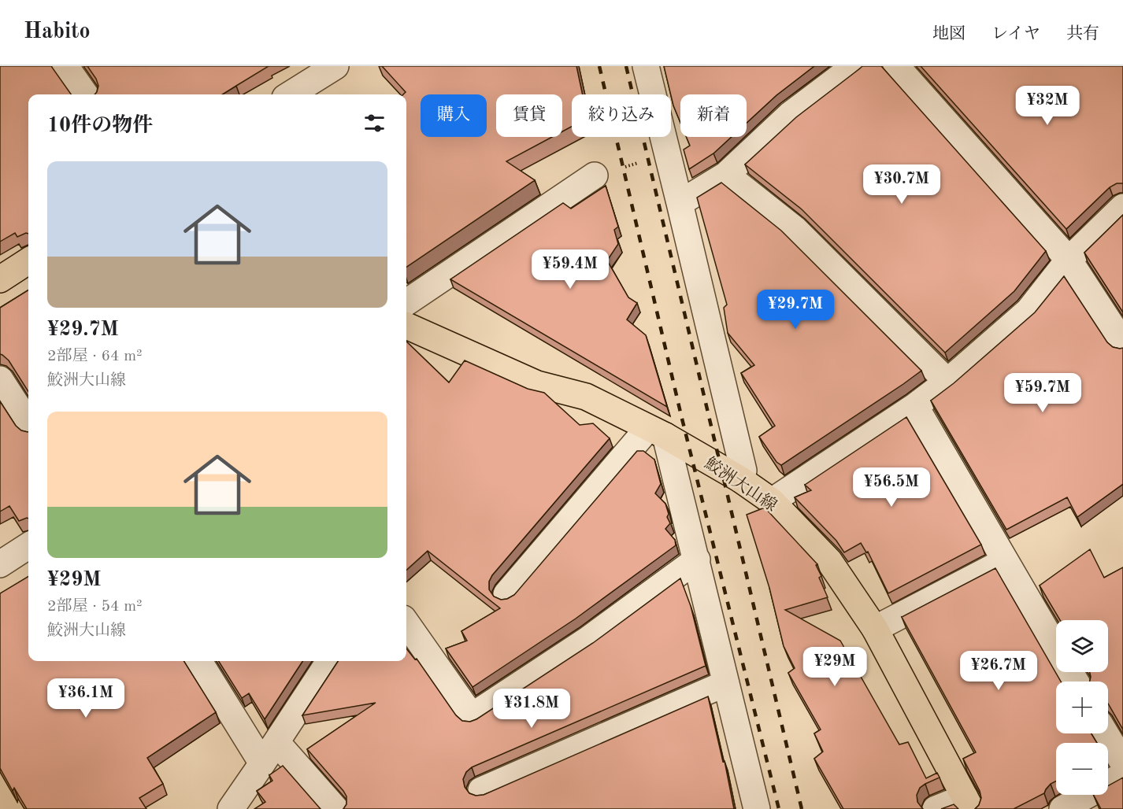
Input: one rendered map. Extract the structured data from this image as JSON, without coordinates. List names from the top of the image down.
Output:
{
  "streets": {
    "main road": ["鮫洲大山線"]
  },
  "page": {
    "header": "Habito",
    "nav": ["地図", "レイヤ", "共有"],
    "price": [
      "¥32M",
      "¥30.7M",
      "¥59.4M",
      "¥29.7M",
      "¥59.7M",
      "¥56.5M",
      "¥29M",
      "¥26.7M",
      "¥36.1M",
      "¥31.8M"
    ],
    "chip": [
      "購入",
      "賃貸",
      "絞り込み",
      "新着"
    ],
    "heading": "10件の物件",
    "list": [
      {
        "name": "¥29.7M",
        "note": "2部屋 · 64 m² · 鮫洲大山線"
      },
      {
        "name": "¥29M",
        "note": "2部屋 · 54 m² · 鮫洲大山線"
      }
    ],
    "map_buttons": ["+", "−"]
  }
}
